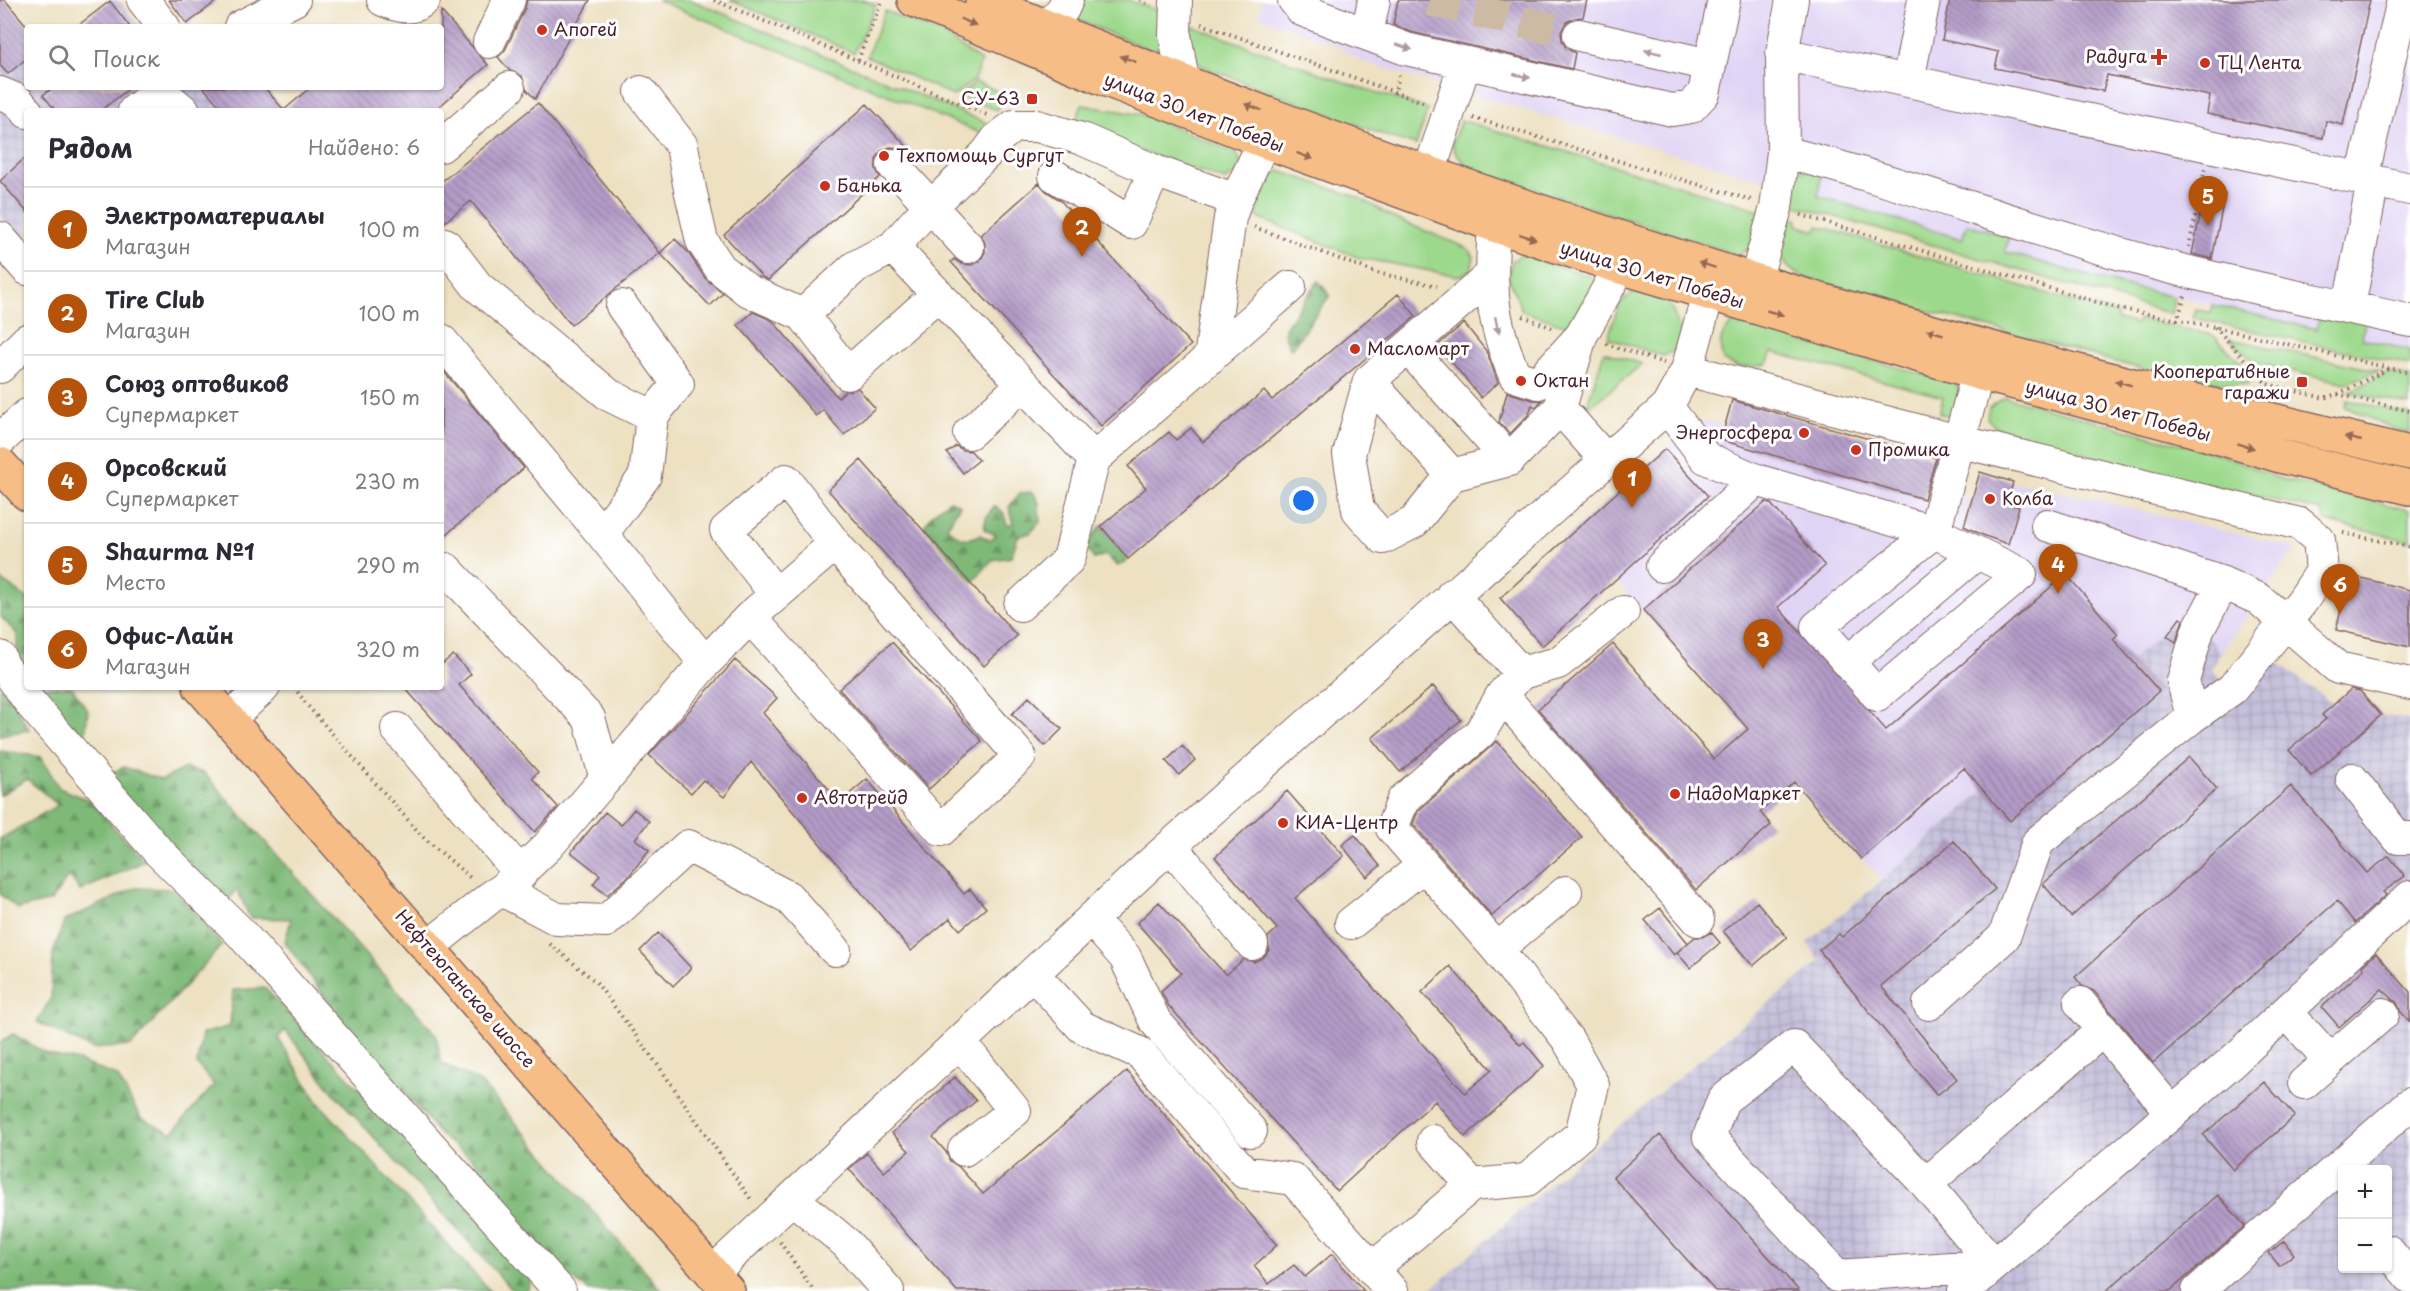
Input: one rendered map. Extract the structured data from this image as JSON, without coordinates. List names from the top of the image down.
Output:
{
  "streets": {
    "main road": ["улица 30 лет Победы", "Нефтеюганское шоссе"]
  },
  "places": {
    "other": [
      "Апогей",
      "ТЦ Лента",
      "Техпомощь Сургут",
      "Банька",
      "Масломарт",
      "Октан",
      "Энергосфера",
      "Промика",
      "Колба",
      "НадоМаркет",
      "Автотрейд",
      "КИА-Центр"
    ],
    "health": ["Радуга"],
    "transit": ["СУ-63", "Кооперативные гаражи"]
  },
  "page": {
    "search": "Поиск",
    "heading": ["Рядом", "Найдено: 6"],
    "pins": [
      "5",
      "2",
      "1",
      "4",
      "6",
      "3"
    ],
    "list": [
      {
        "mark": "1",
        "name": "Электроматериалы",
        "note": "Магазин",
        "value": "100 m"
      },
      {
        "mark": "2",
        "name": "Tire Club",
        "note": "Магазин",
        "value": "100 m"
      },
      {
        "mark": "3",
        "name": "Союз оптовиков",
        "note": "Супермаркет",
        "value": "150 m"
      },
      {
        "mark": "4",
        "name": "Орсовский",
        "note": "Супермаркет",
        "value": "230 m"
      },
      {
        "mark": "5",
        "name": "Shaurma №1",
        "note": "Место",
        "value": "290 m"
      },
      {
        "mark": "6",
        "name": "Офис-Лайн",
        "note": "Магазин",
        "value": "320 m"
      }
    ],
    "map_buttons": ["+", "−"]
  }
}
